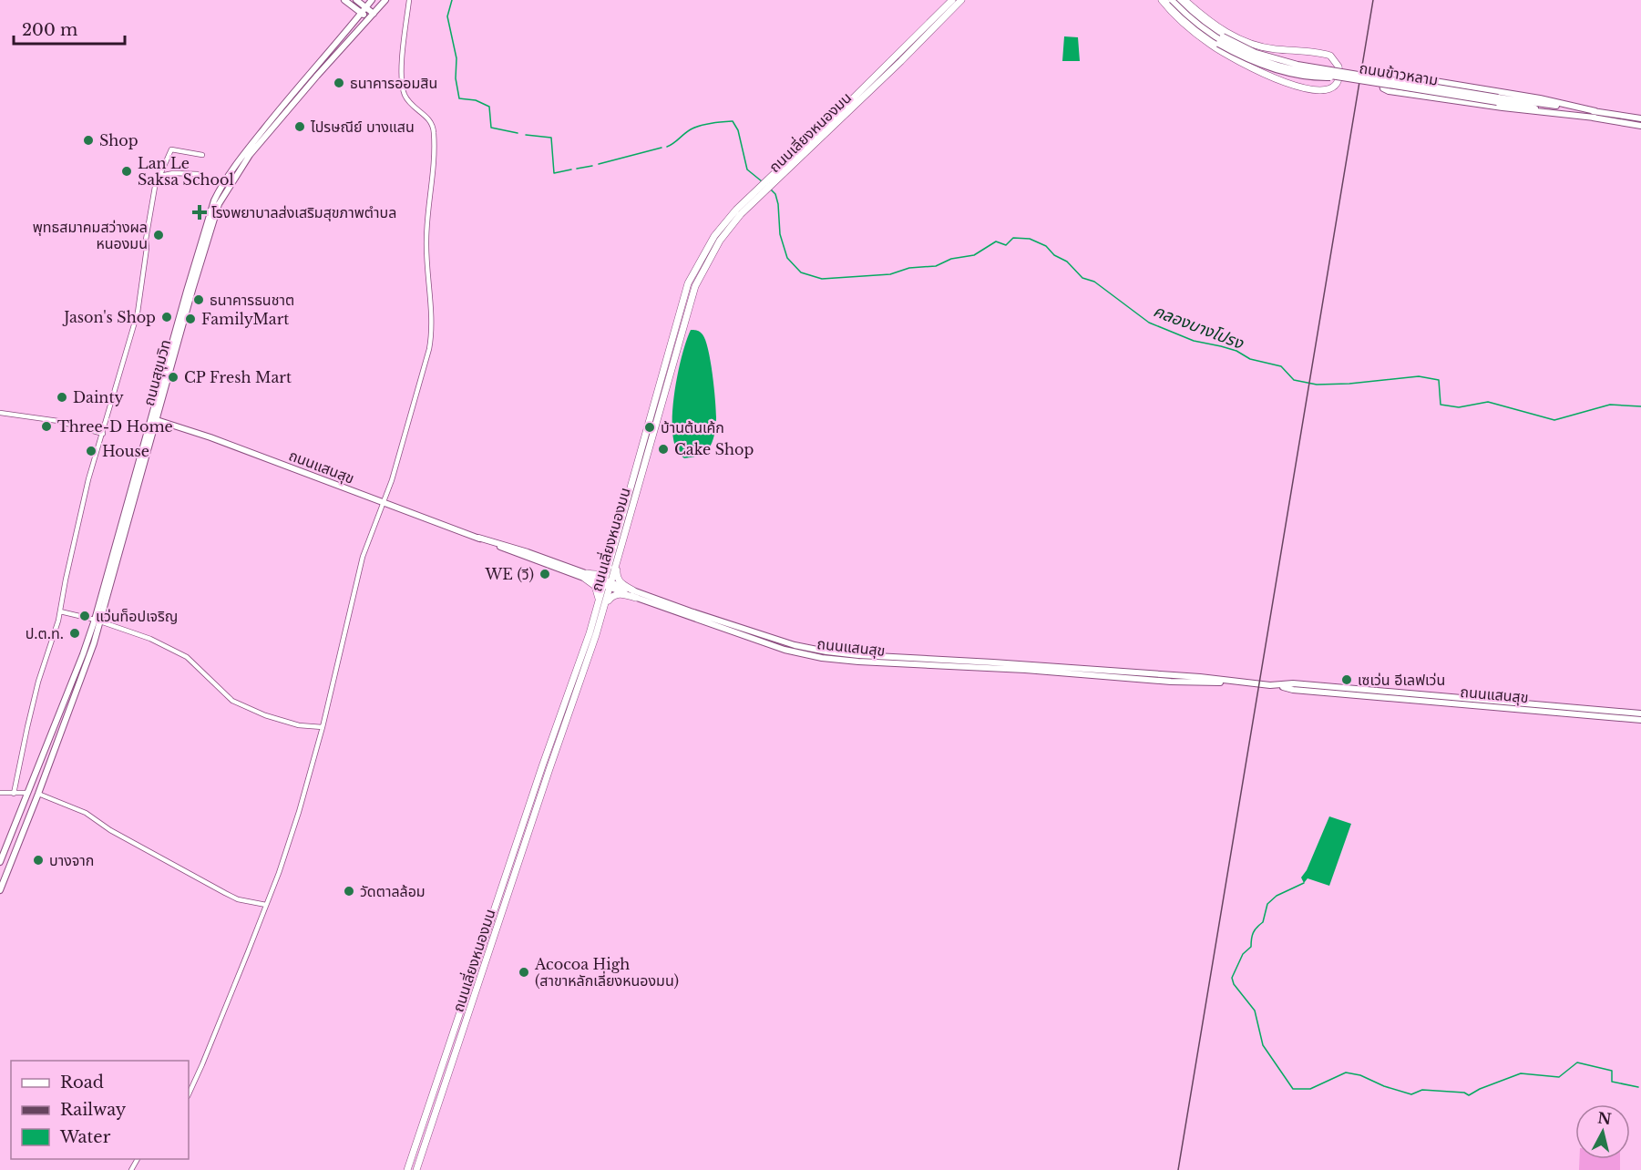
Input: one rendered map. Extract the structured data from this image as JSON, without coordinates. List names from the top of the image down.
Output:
{
  "streets": {
    "highway": ["ถนนเลี่ยงหนองมน"],
    "main road": ["ถนนข้าวหลาม", "ถนนสุขุมวิท", "ถนนแสนสุข"]
  },
  "crossings": [
    ["ถนนเลี่ยงหนองมน", "ถนนแสนสุข"],
    ["ถนนสุขุมวิท", "ถนนแสนสุข"]
  ],
  "water": ["คลองบางโปรง"],
  "places": {
    "other": [
      "ธนาคารออมสิน",
      "ไปรษณีย์ บางแสน",
      "Shop",
      "Lan Le Saksa School",
      "พุทธสมาคมสว่างผล หนองมน",
      "ธนาคารธนชาต",
      "Jason's Shop",
      "FamilyMart",
      "CP Fresh Mart",
      "Dainty",
      "Three-D Home",
      "บ้านต้นเค้ก",
      "Cake Shop",
      "House",
      "WE (วี)",
      "แว่นท็อปเจริญ",
      "ป.ต.ท.",
      "เซเว่น อีเลฟเว่น",
      "บางจาก",
      "วัดตาลล้อม",
      "Acocoa High (สาขาหลักเลี่ยงหนองมน)"
    ],
    "health": ["โรงพยาบาลส่งเสริมสุขภาพตำบล"]
  },
  "legend": ["Road", "Railway", "Water"],
  "scale_bar": "200 m",
  "north": "top"
}
